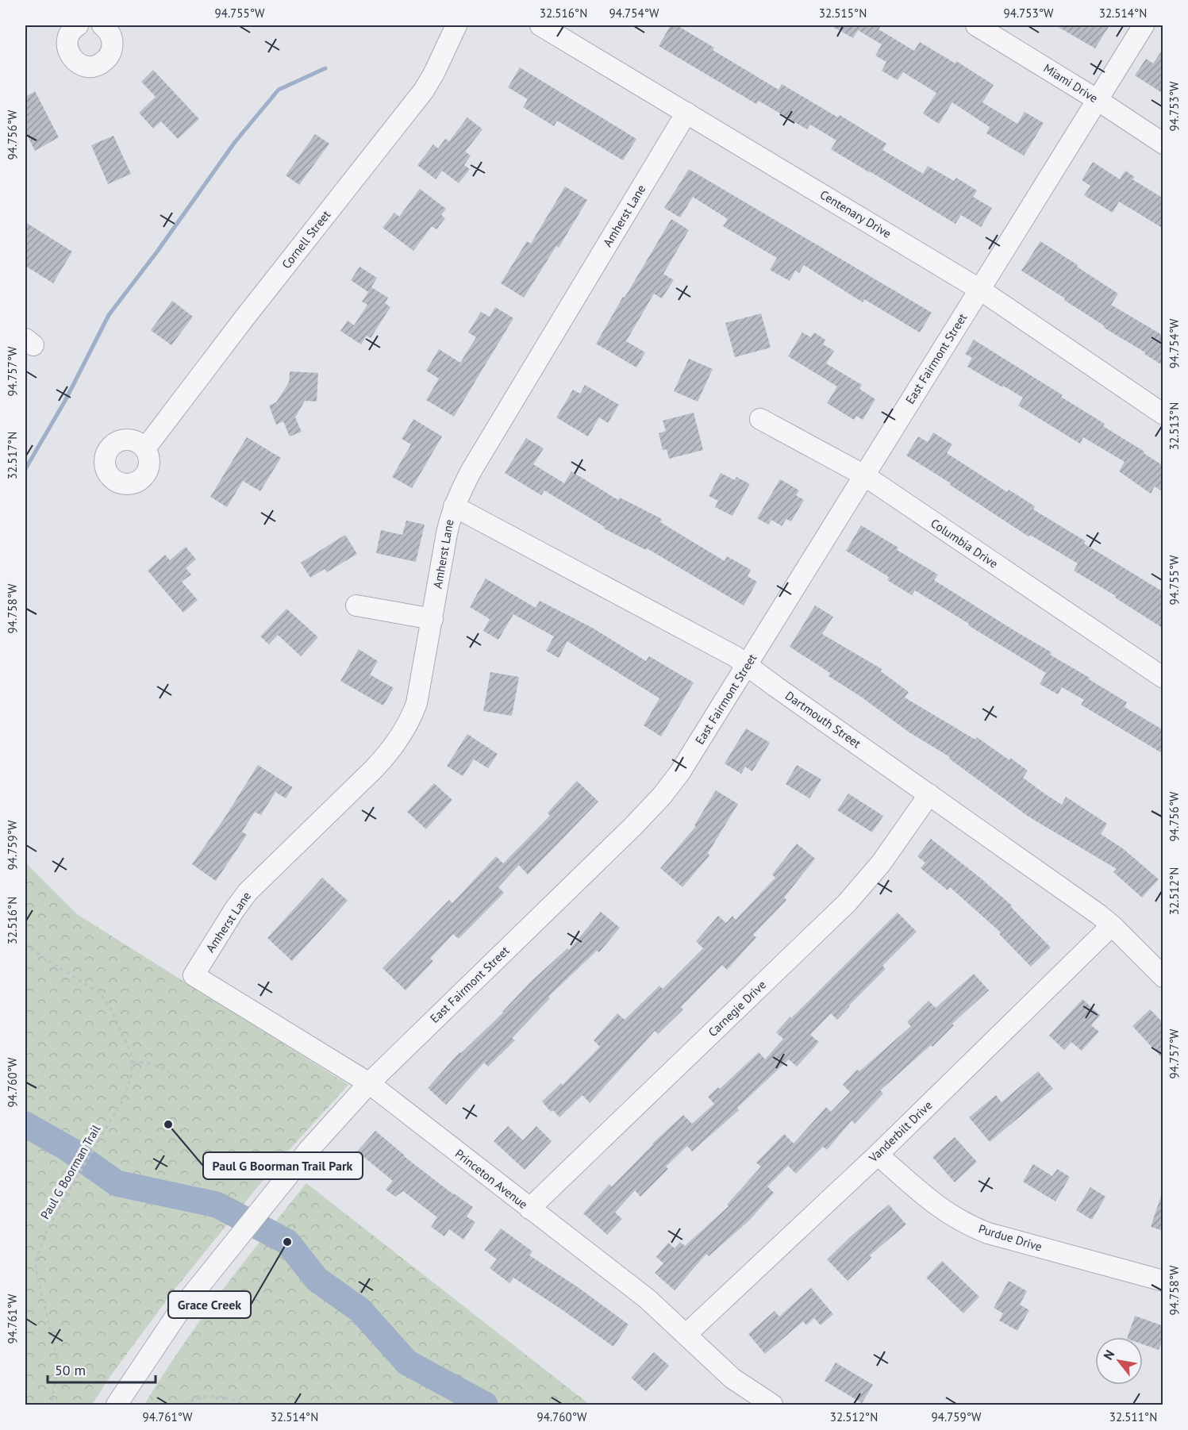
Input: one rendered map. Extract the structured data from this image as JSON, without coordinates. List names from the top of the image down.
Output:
{
  "streets": {
    "street": [
      "Miami Drive",
      "Centenary Drive",
      "Amherst Lane",
      "Cornell Street",
      "East Fairmont Street",
      "Columbia Drive",
      "Dartmouth Street",
      "Carnegie Drive",
      "Vanderbilt Drive",
      "Princeton Avenue",
      "Purdue Drive"
    ],
    "path": ["Paul G Boorman Trail"]
  },
  "crossings": [
    ["Miami Drive", "East Fairmont Street"],
    ["Centenary Drive", "Amherst Lane"],
    ["Centenary Drive", "East Fairmont Street"],
    ["Amherst Lane", "Dartmouth Street"],
    ["Amherst Lane", "Princeton Avenue"],
    ["East Fairmont Street", "Columbia Drive"],
    ["East Fairmont Street", "Dartmouth Street"],
    ["East Fairmont Street", "Princeton Avenue"],
    ["Dartmouth Street", "Carnegie Drive"],
    ["Dartmouth Street", "Vanderbilt Drive"],
    ["Carnegie Drive", "Princeton Avenue"],
    ["Vanderbilt Drive", "Princeton Avenue"],
    ["Vanderbilt Drive", "Purdue Drive"]
  ],
  "places": ["Paul G Boorman Trail Park", "Grace Creek"],
  "scale_bar": "50 m",
  "north": "top left",
  "coordinates": [
    "94.755°W",
    "32.516°N",
    "94.754°W",
    "32.515°N",
    "94.753°W",
    "32.514°N",
    "94.756°W",
    "94.757°W",
    "32.513°N",
    "32.517°N",
    "94.758°W",
    "94.759°W",
    "32.512°N",
    "94.760°W",
    "94.761°W",
    "32.511°N"
  ]
}
